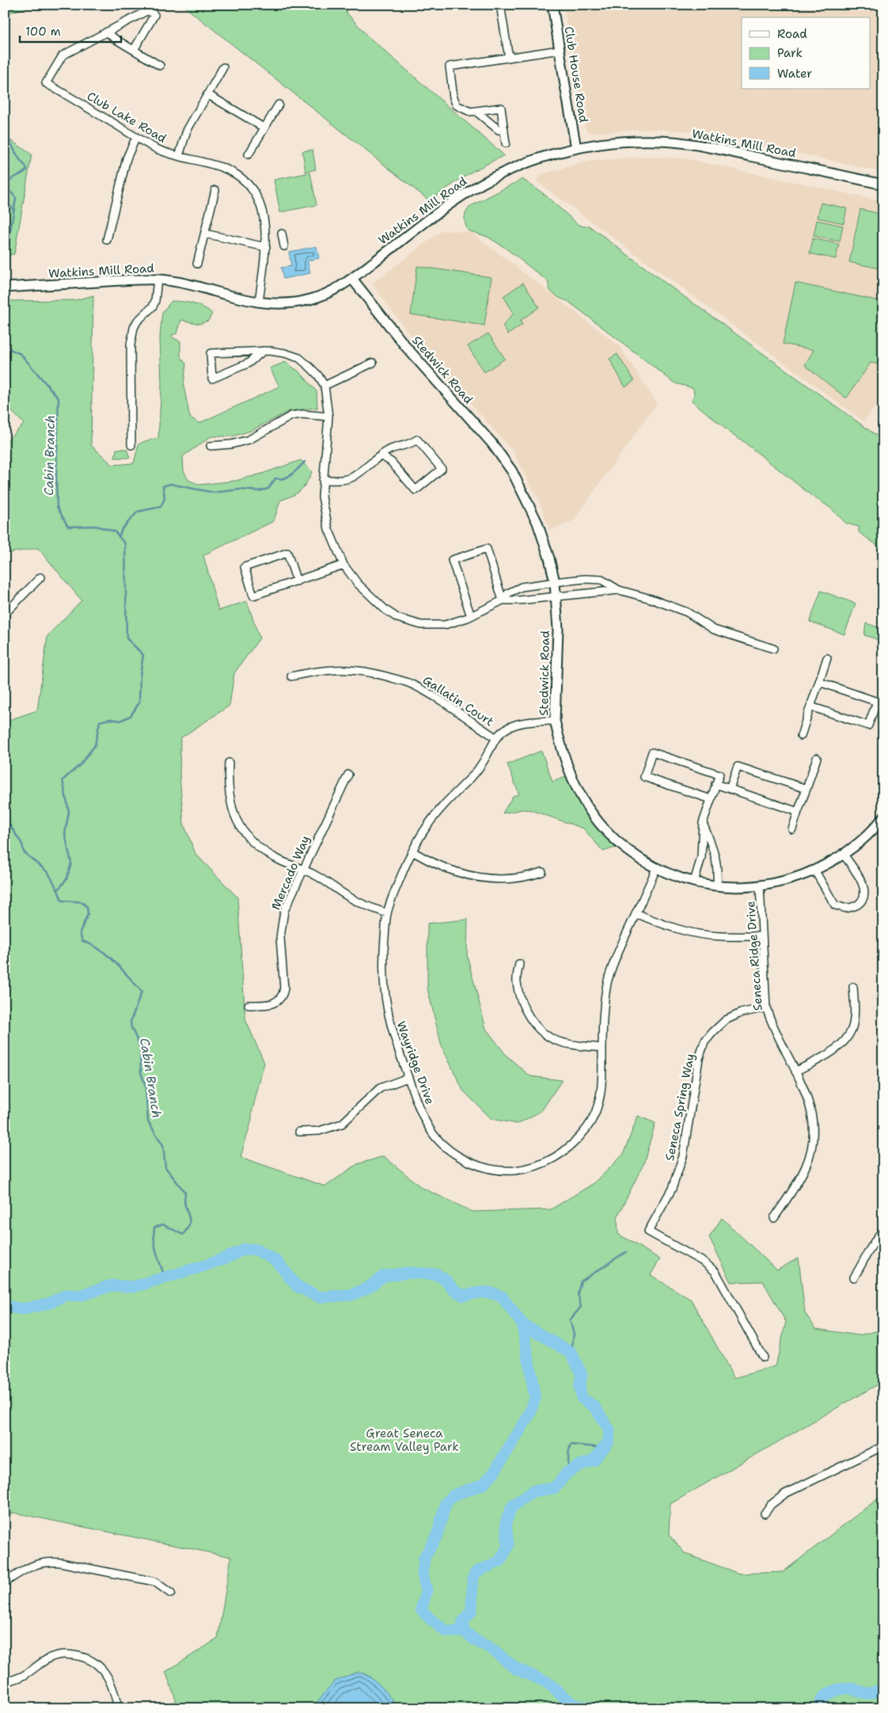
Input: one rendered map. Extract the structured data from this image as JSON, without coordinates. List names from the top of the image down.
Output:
{
  "streets": {
    "street": [
      "Club House Road",
      "Club Lake Road",
      "Watkins Mill Road",
      "Stedwick Road",
      "Gallatin Court",
      "Mercado Way",
      "Seneca Ridge Drive",
      "Wayridge Drive",
      "Seneca Spring Way"
    ]
  },
  "crossings": [
    ["Club House Road", "Watkins Mill Road"],
    ["Club Lake Road", "Watkins Mill Road"],
    ["Watkins Mill Road", "Stedwick Road"],
    ["Stedwick Road", "Seneca Ridge Drive"],
    ["Stedwick Road", "Wayridge Drive"],
    ["Gallatin Court", "Wayridge Drive"],
    ["Seneca Ridge Drive", "Seneca Spring Way"]
  ],
  "water": ["Cabin Branch"],
  "parks": ["Great Seneca Stream Valley Park"],
  "legend": ["Road", "Park", "Water"],
  "scale_bar": "100 m"
}
